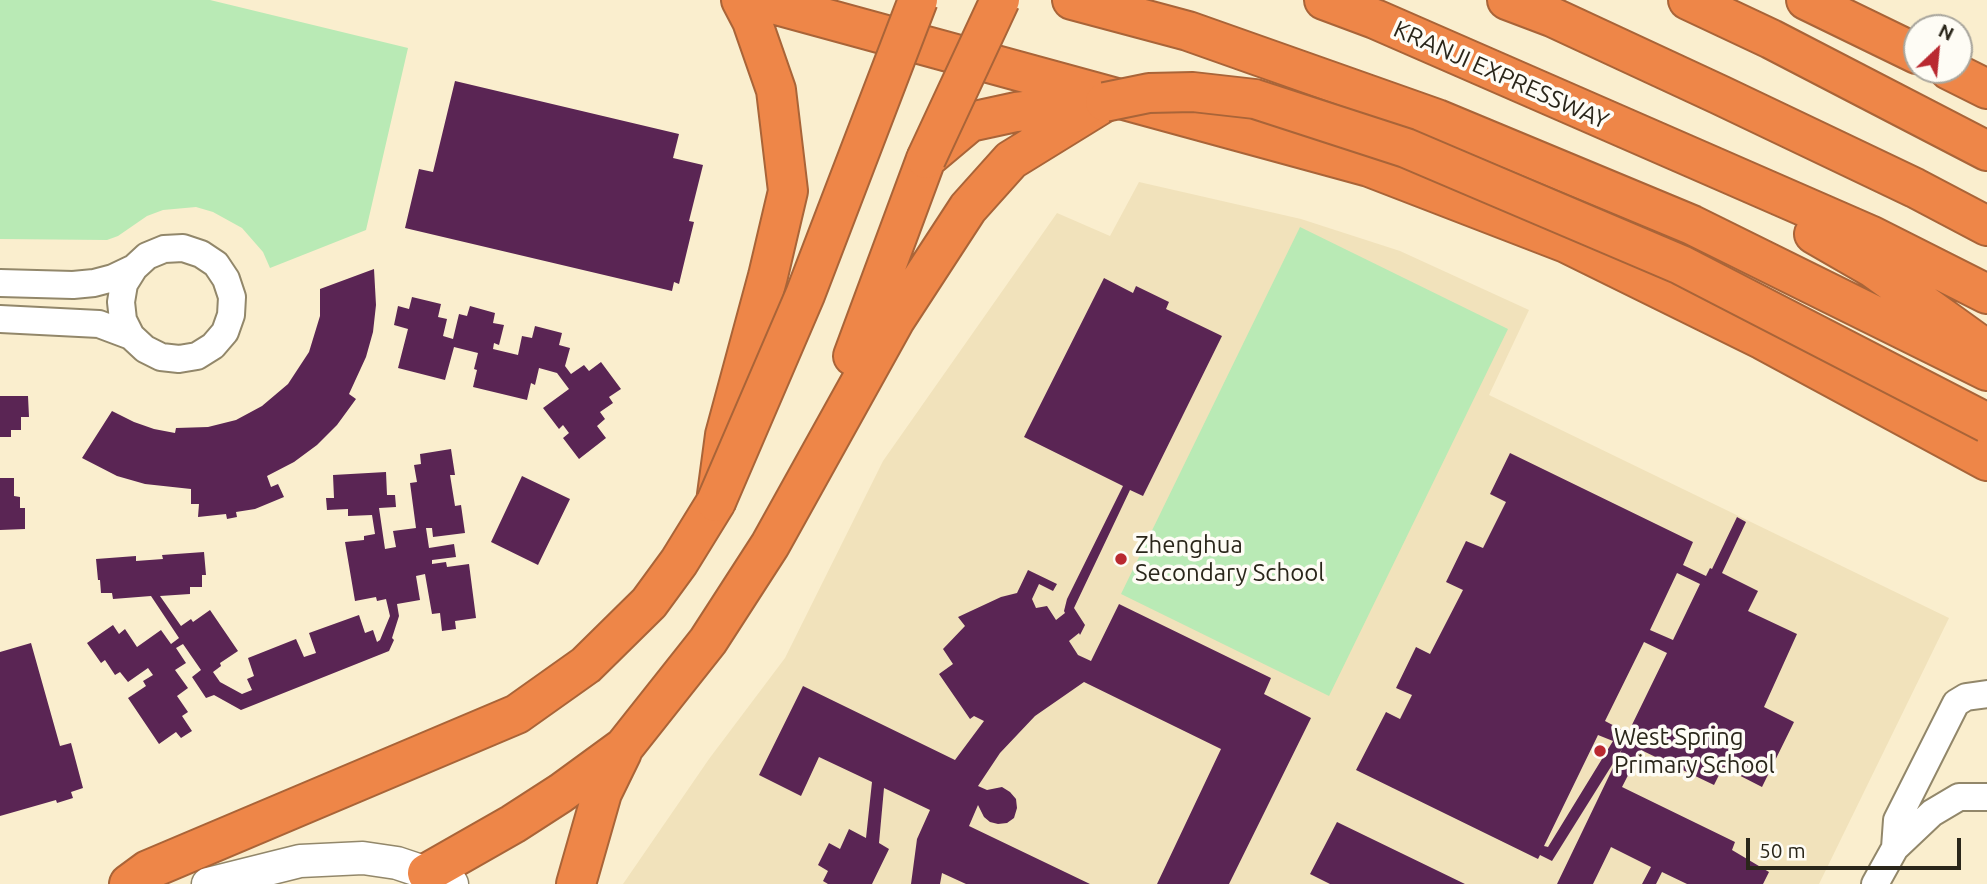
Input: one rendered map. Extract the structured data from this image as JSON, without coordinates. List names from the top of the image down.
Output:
{
  "streets": {
    "highway": ["KRANJI EXPRESSWAY"]
  },
  "places": ["Zhenghua Secondary School", "West Spring Primary School"],
  "scale_bar": "50 m",
  "north": "top right"
}
